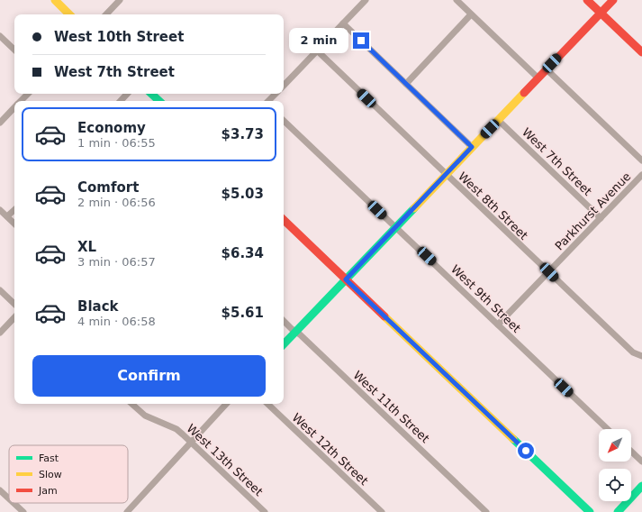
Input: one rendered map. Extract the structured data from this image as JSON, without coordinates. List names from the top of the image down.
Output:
{
  "streets": {
    "street": [
      "West 7th Street",
      "West 8th Street",
      "Parkhurst Avenue",
      "West 9th Street",
      "West 11th Street",
      "West 12th Street",
      "West 13th Street"
    ]
  },
  "crossings": [
    ["West 7th Street", "Parkhurst Avenue"],
    ["West 8th Street", "Parkhurst Avenue"],
    ["Parkhurst Avenue", "West 9th Street"]
  ],
  "legend": ["Fast", "Slow", "Jam"],
  "north": "bottom left",
  "page": {
    "banner": ["West 10th Street", "West 7th Street"],
    "bubble": "2 min",
    "list": [
      {
        "name": "Economy",
        "note": "1 min · 06:55",
        "value": "$3.73"
      },
      {
        "name": "Comfort",
        "note": "2 min · 06:56",
        "value": "$5.03"
      },
      {
        "name": "XL",
        "note": "3 min · 06:57",
        "value": "$6.34"
      },
      {
        "name": "Black",
        "note": "4 min · 06:58",
        "value": "$5.61"
      }
    ],
    "buttons": "Confirm"
  }
}
